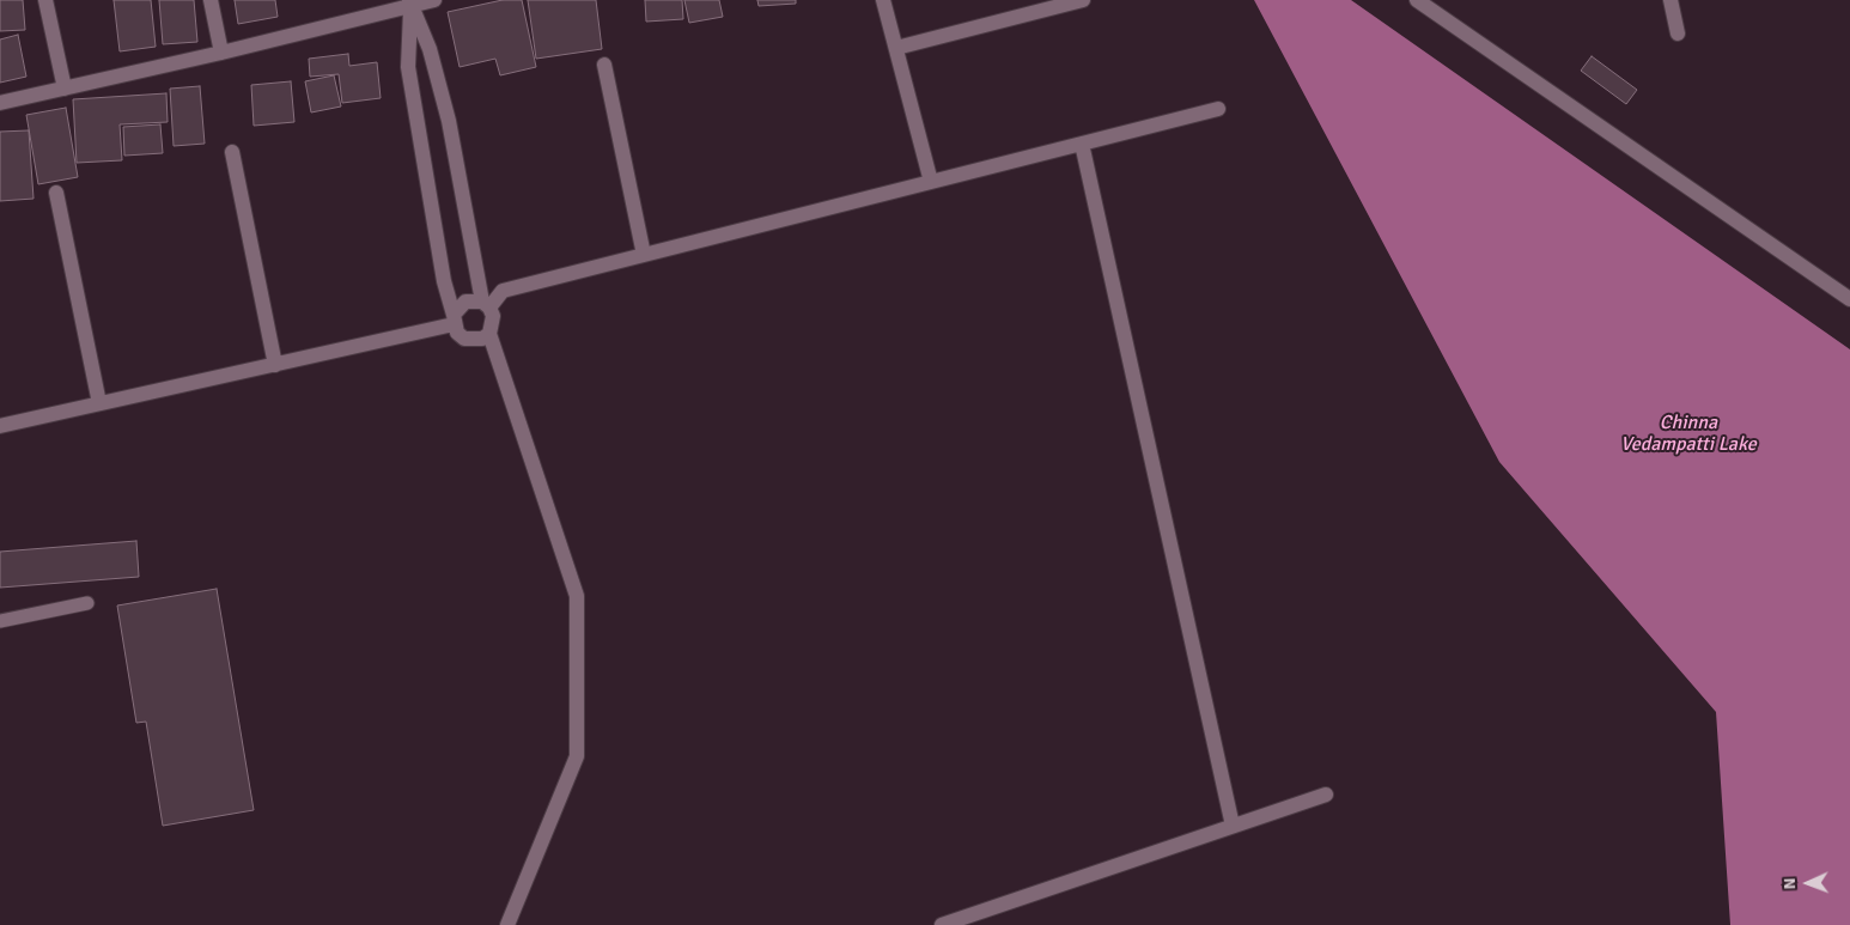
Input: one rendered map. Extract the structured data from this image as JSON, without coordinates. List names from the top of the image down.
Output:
{
  "water": ["Chinna Vedampatti Lake"],
  "north": "left"
}
